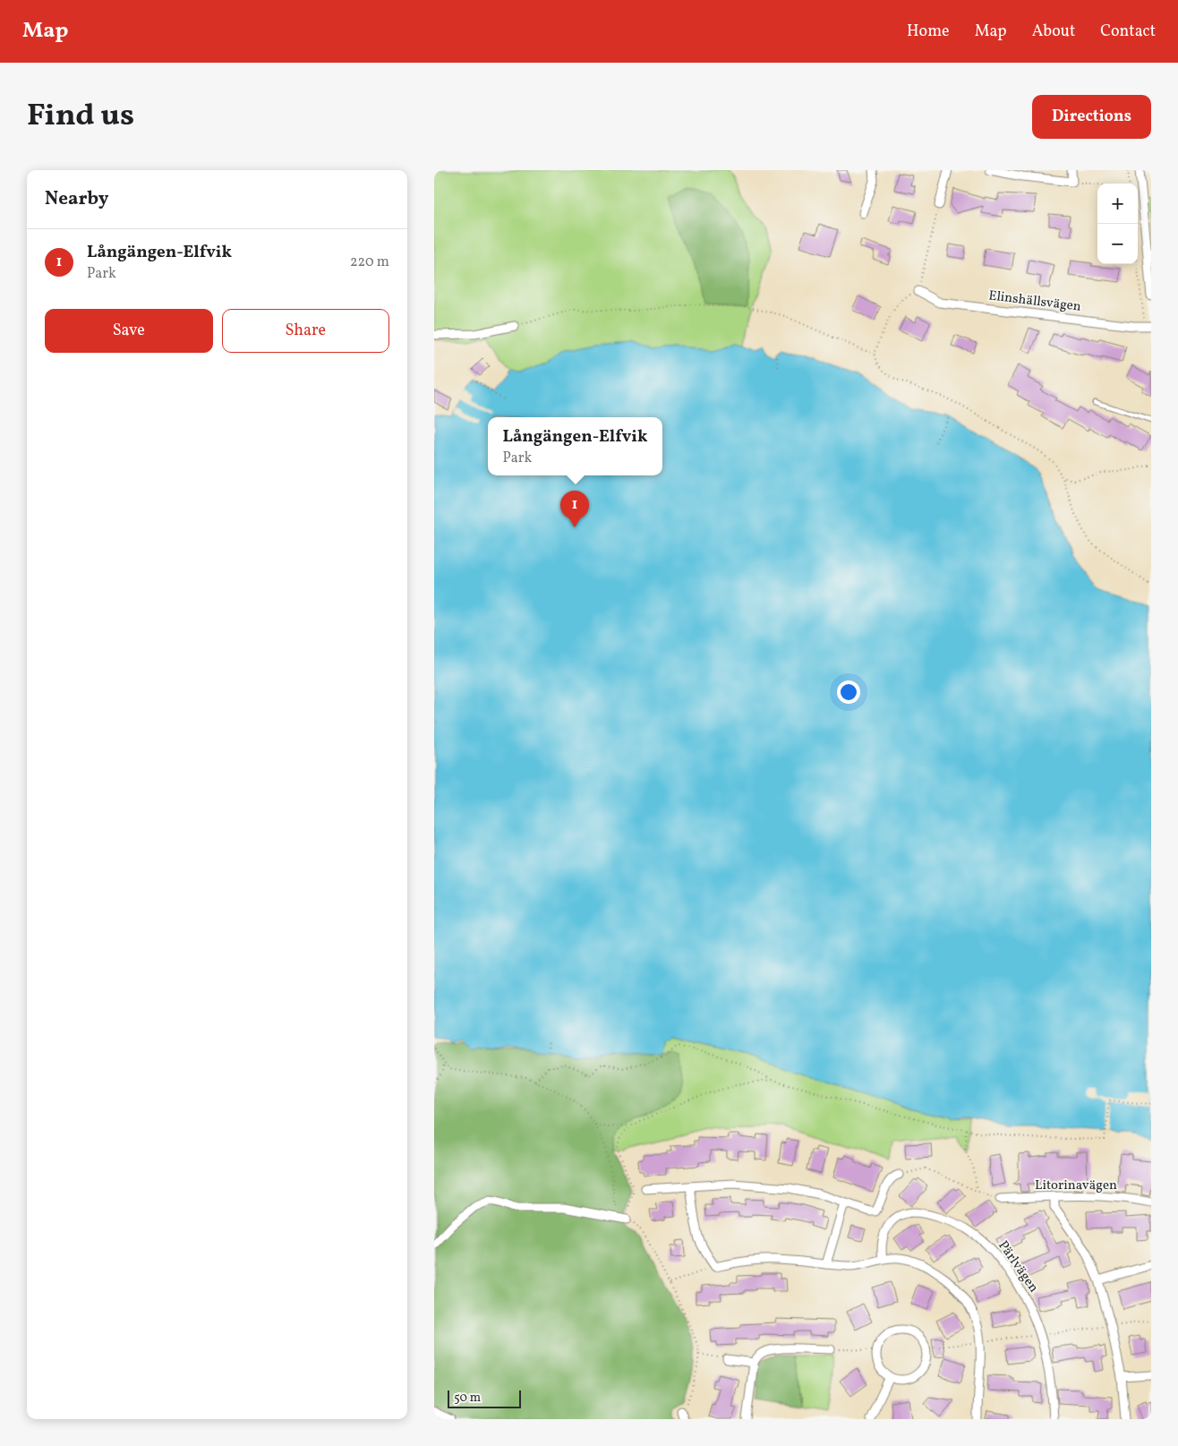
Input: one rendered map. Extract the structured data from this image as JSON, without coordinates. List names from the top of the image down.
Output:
{
  "streets": {
    "street": ["Elinshällsvägen", "Litorinavägen", "Pärlvägen"]
  },
  "scale_bar": "50 m",
  "page": {
    "header": "Map",
    "nav": [
      "Home",
      "Map",
      "About",
      "Contact"
    ],
    "title": "Find us",
    "buttons": [
      "Directions",
      ["Save", "Share"]
    ],
    "heading": "Nearby",
    "map_buttons": ["+", "−"],
    "list": [
      {
        "mark": "1",
        "name": "Långängen-Elfvik",
        "note": "Park",
        "value": "220 m"
      }
    ],
    "popup": ["Långängen-Elfvik", "Park"],
    "pins": "1",
    "scale": "50 m"
  }
}
